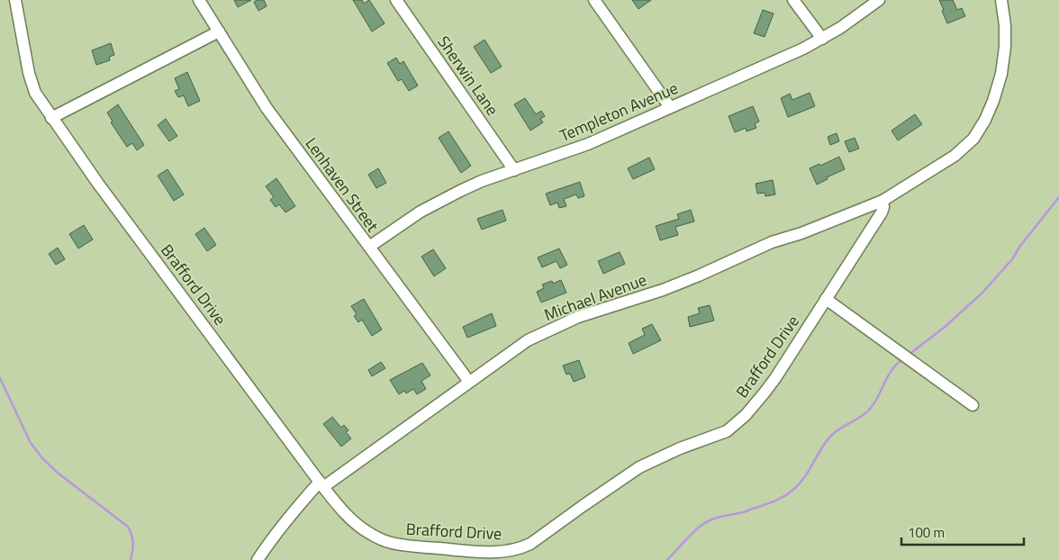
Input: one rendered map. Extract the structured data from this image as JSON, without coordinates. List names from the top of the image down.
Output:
{
  "streets": {
    "street": [
      "Sherwin Lane",
      "Templeton Avenue",
      "Lenhaven Street",
      "Brafford Drive",
      "Michael Avenue"
    ]
  },
  "crossings": [
    ["Sherwin Lane", "Templeton Avenue"],
    ["Templeton Avenue", "Lenhaven Street"],
    ["Lenhaven Street", "Michael Avenue"],
    ["Brafford Drive", "Michael Avenue"]
  ],
  "scale_bar": "100 m"
}
